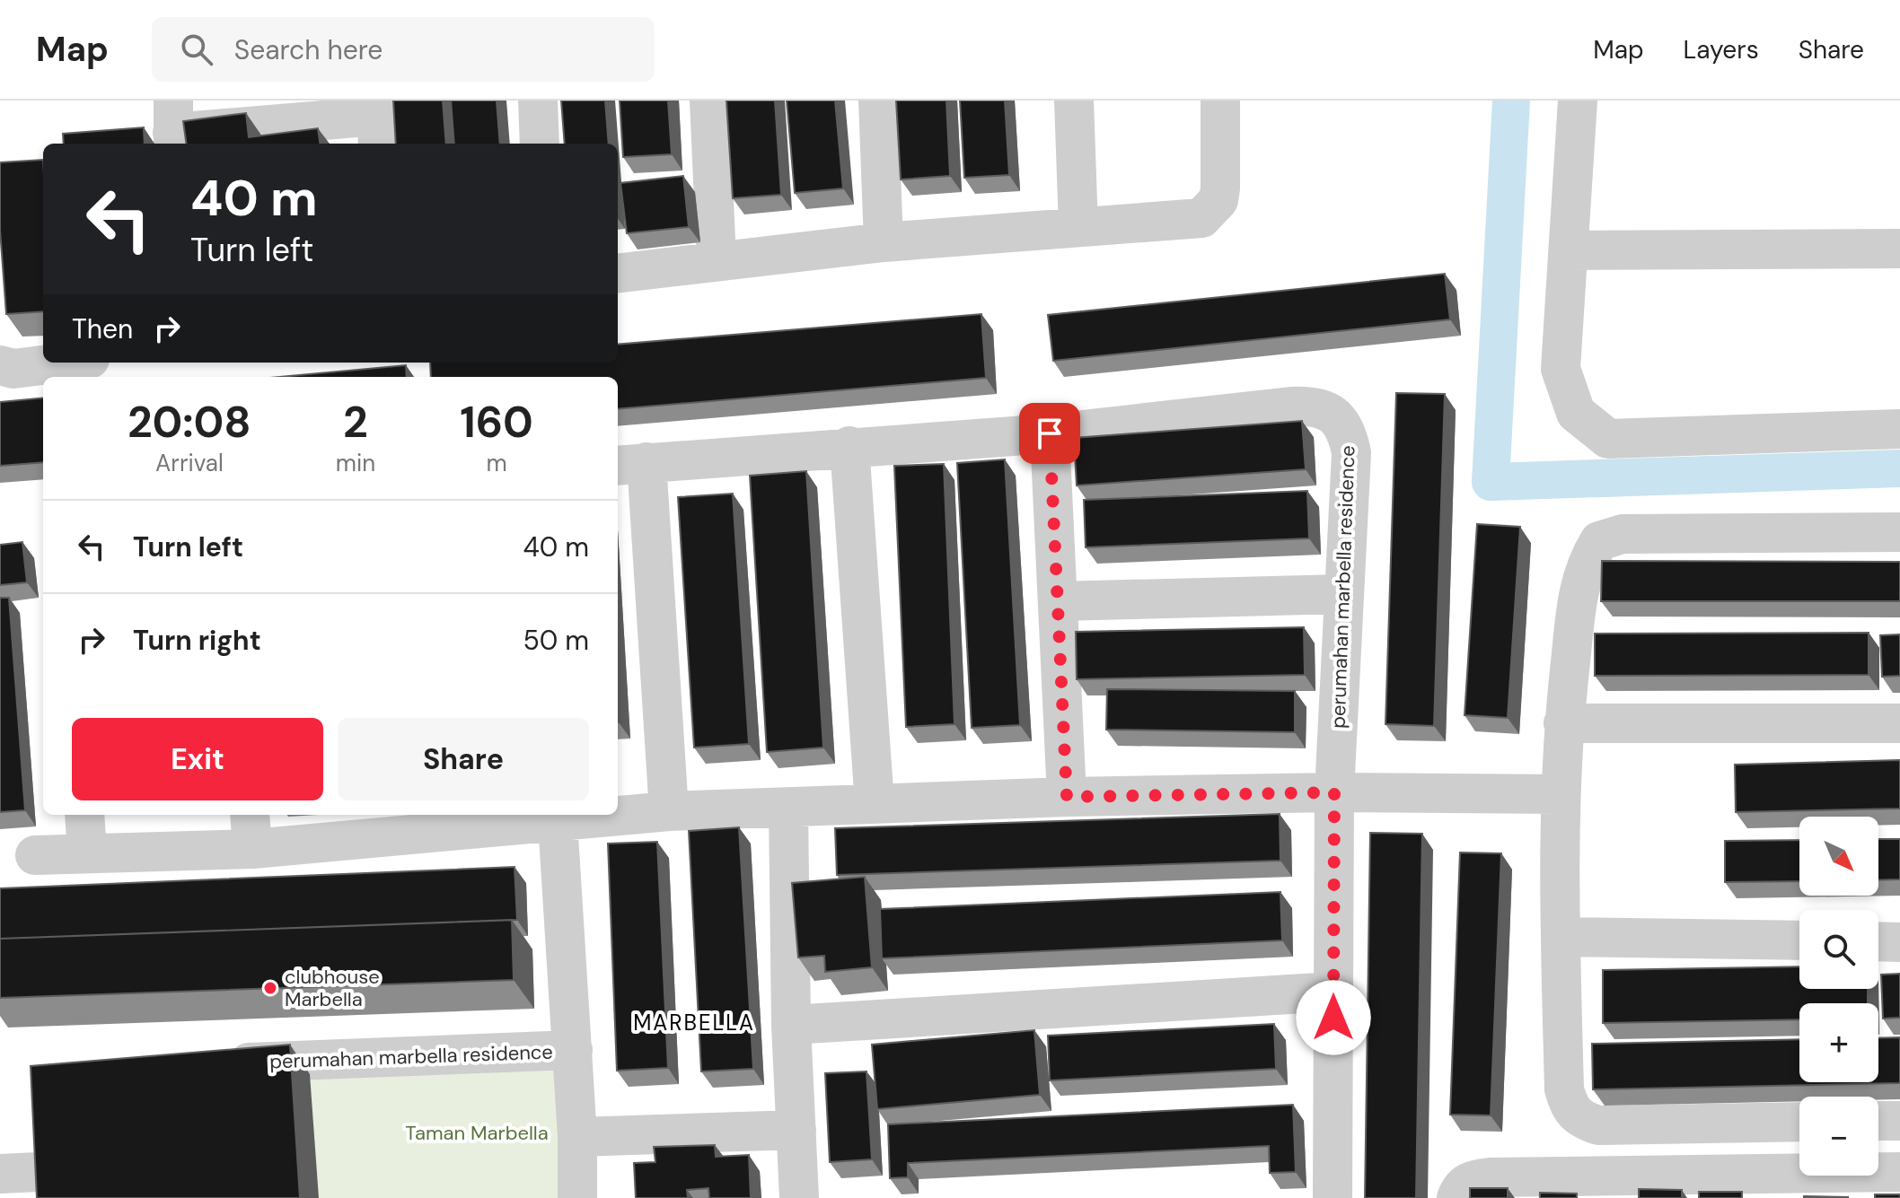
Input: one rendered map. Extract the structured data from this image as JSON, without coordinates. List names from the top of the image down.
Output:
{
  "streets": {
    "street": ["perumahan marbella residence"]
  },
  "districts": ["MARBELLA"],
  "parks": ["Taman Marbella"],
  "places": ["clubhouse Marbella"],
  "north": "bottom right",
  "page": {
    "header": "Map",
    "search": "Search here",
    "nav": ["Map", "Layers", "Share"],
    "turn": ["40 m", "Turn left"],
    "then": "Then",
    "eta": [
      "20:08",
      "Arrival",
      "2",
      "min",
      "160",
      "m"
    ],
    "list": [
      {
        "name": "Turn left",
        "value": "40 m"
      },
      {
        "name": "Turn right",
        "value": "50 m"
      }
    ],
    "buttons": ["Exit", "Share"],
    "map_buttons": ["+", "−"]
  }
}
